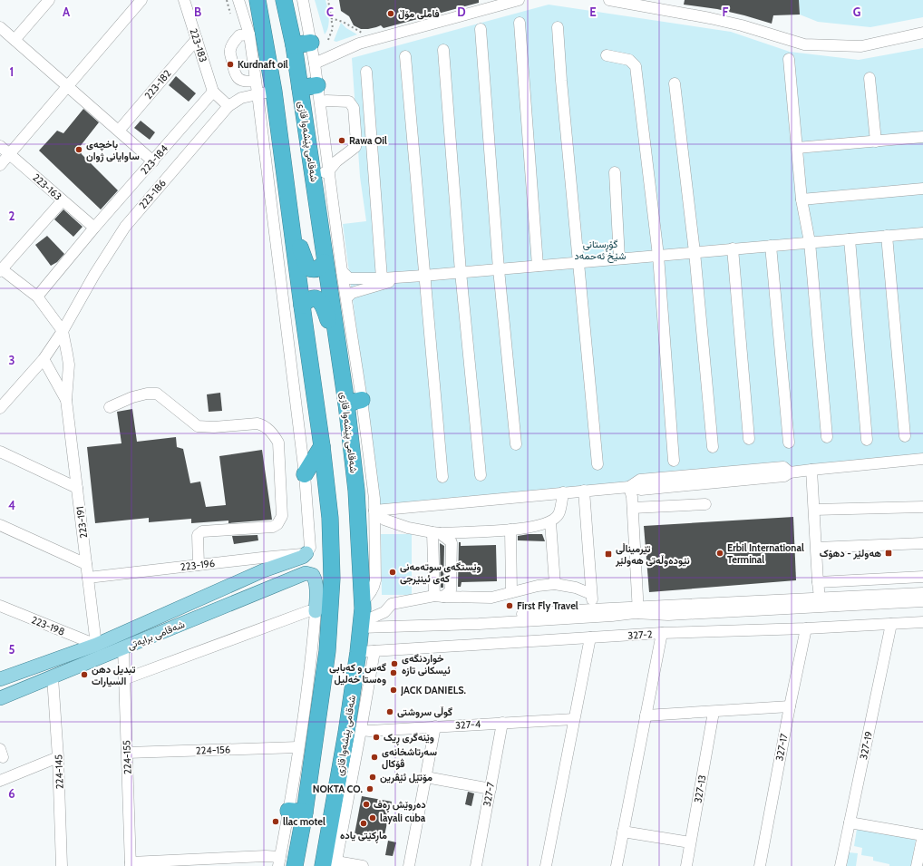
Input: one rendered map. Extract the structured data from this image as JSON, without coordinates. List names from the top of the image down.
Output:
{
  "streets": {
    "highway": ["شەقامی پێشەوا قازی"],
    "main road": ["شەقامی برایەتی"],
    "street": [
      "223-183",
      "223-182",
      "223-184",
      "223-163",
      "223-186",
      "223-191",
      "223-196",
      "223-198",
      "327-2",
      "327-4",
      "327-19",
      "327-17",
      "224-156",
      "224-155",
      "224-145",
      "327-13",
      "327-7"
    ]
  },
  "crossings": [
    ["223-183", "223-182"],
    ["223-183", "223-184"],
    ["شەقامی پێشەوا قازی", "327-2"],
    ["223-184", "223-163"],
    ["223-191", "223-196"],
    ["223-191", "223-198"],
    ["223-191", "شەقامی برایەتی"],
    ["223-196", "شەقامی برایەتی"],
    ["223-198", "شەقامی برایەتی"],
    ["شەقامی برایەتی", "224-155"],
    ["شەقامی برایەتی", "224-145"],
    ["327-2", "327-19"],
    ["327-2", "327-17"],
    ["327-4", "327-7"],
    ["224-156", "224-155"]
  ],
  "parks": ["گۆڕستانی شێخ ئەحمەد"],
  "places": {
    "other": [
      "فاملی مۆڵ",
      "Kurdnaft oil",
      "Rawa Oil",
      "باخچەی ساوایانی ژوان",
      "Erbil International Terminal",
      "وێستگەی سوتەمەنی کەی ئینێرجی",
      "First Fly Travel",
      "خواردنگەی ئیسکانی تازە",
      "گەس و کەبابی وەستا خەلیل",
      "تبديل دهن السيارات",
      "JACK DANIELS.",
      "گوڵی سروشتی",
      "وێنەگری ڕیک",
      "سەرتاشخانەی ڤۆکال",
      "مۆتێل ئێڤرین",
      "NOKTA CO.",
      "دەروێش ڕەف",
      "layali cuba",
      "llac motel",
      "ماڕکێتی یادە"
    ],
    "transit": ["هەولێر - دهۆک", "تێرمیناڵی نێودەوڵەتی هەولێر"]
  },
  "grid": {
    "columns": [
      "A",
      "B",
      "C",
      "D",
      "E",
      "F",
      "G"
    ],
    "rows": [
      "1",
      "2",
      "3",
      "4",
      "5",
      "6"
    ]
  }
}
